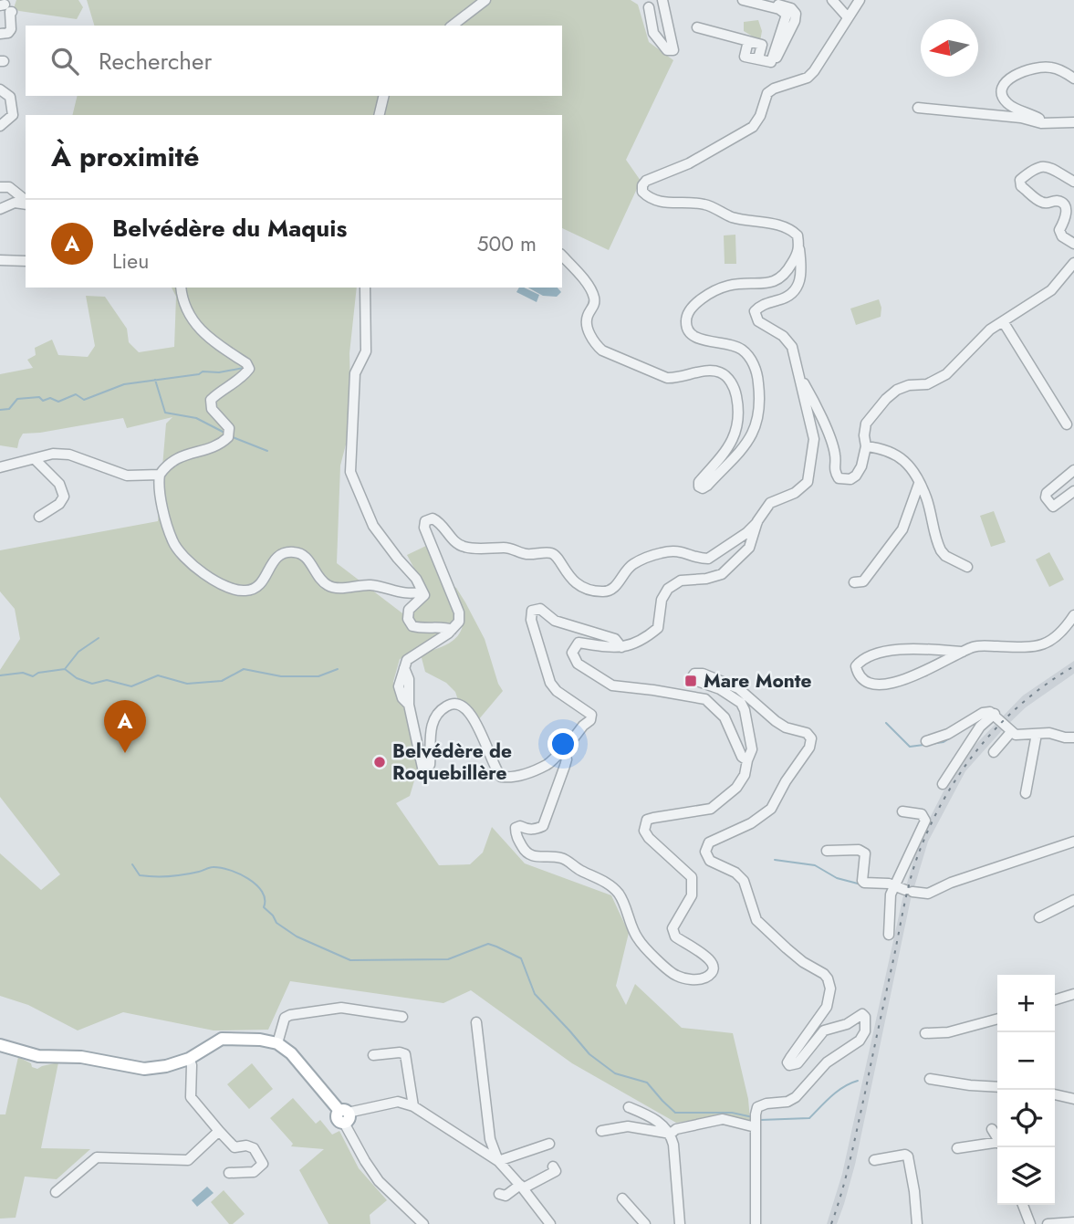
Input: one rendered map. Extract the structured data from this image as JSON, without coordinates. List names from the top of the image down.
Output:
{
  "places": {
    "transit": ["Mare Monte"],
    "other": ["Belvédère de Roquebillère"]
  },
  "north": "left",
  "page": {
    "search": "Rechercher",
    "heading": "À proximité",
    "list": [
      {
        "mark": "A",
        "name": "Belvédère du Maquis",
        "note": "Lieu",
        "value": "500 m"
      }
    ],
    "pins": "A",
    "map_buttons": ["+", "−"]
  }
}
